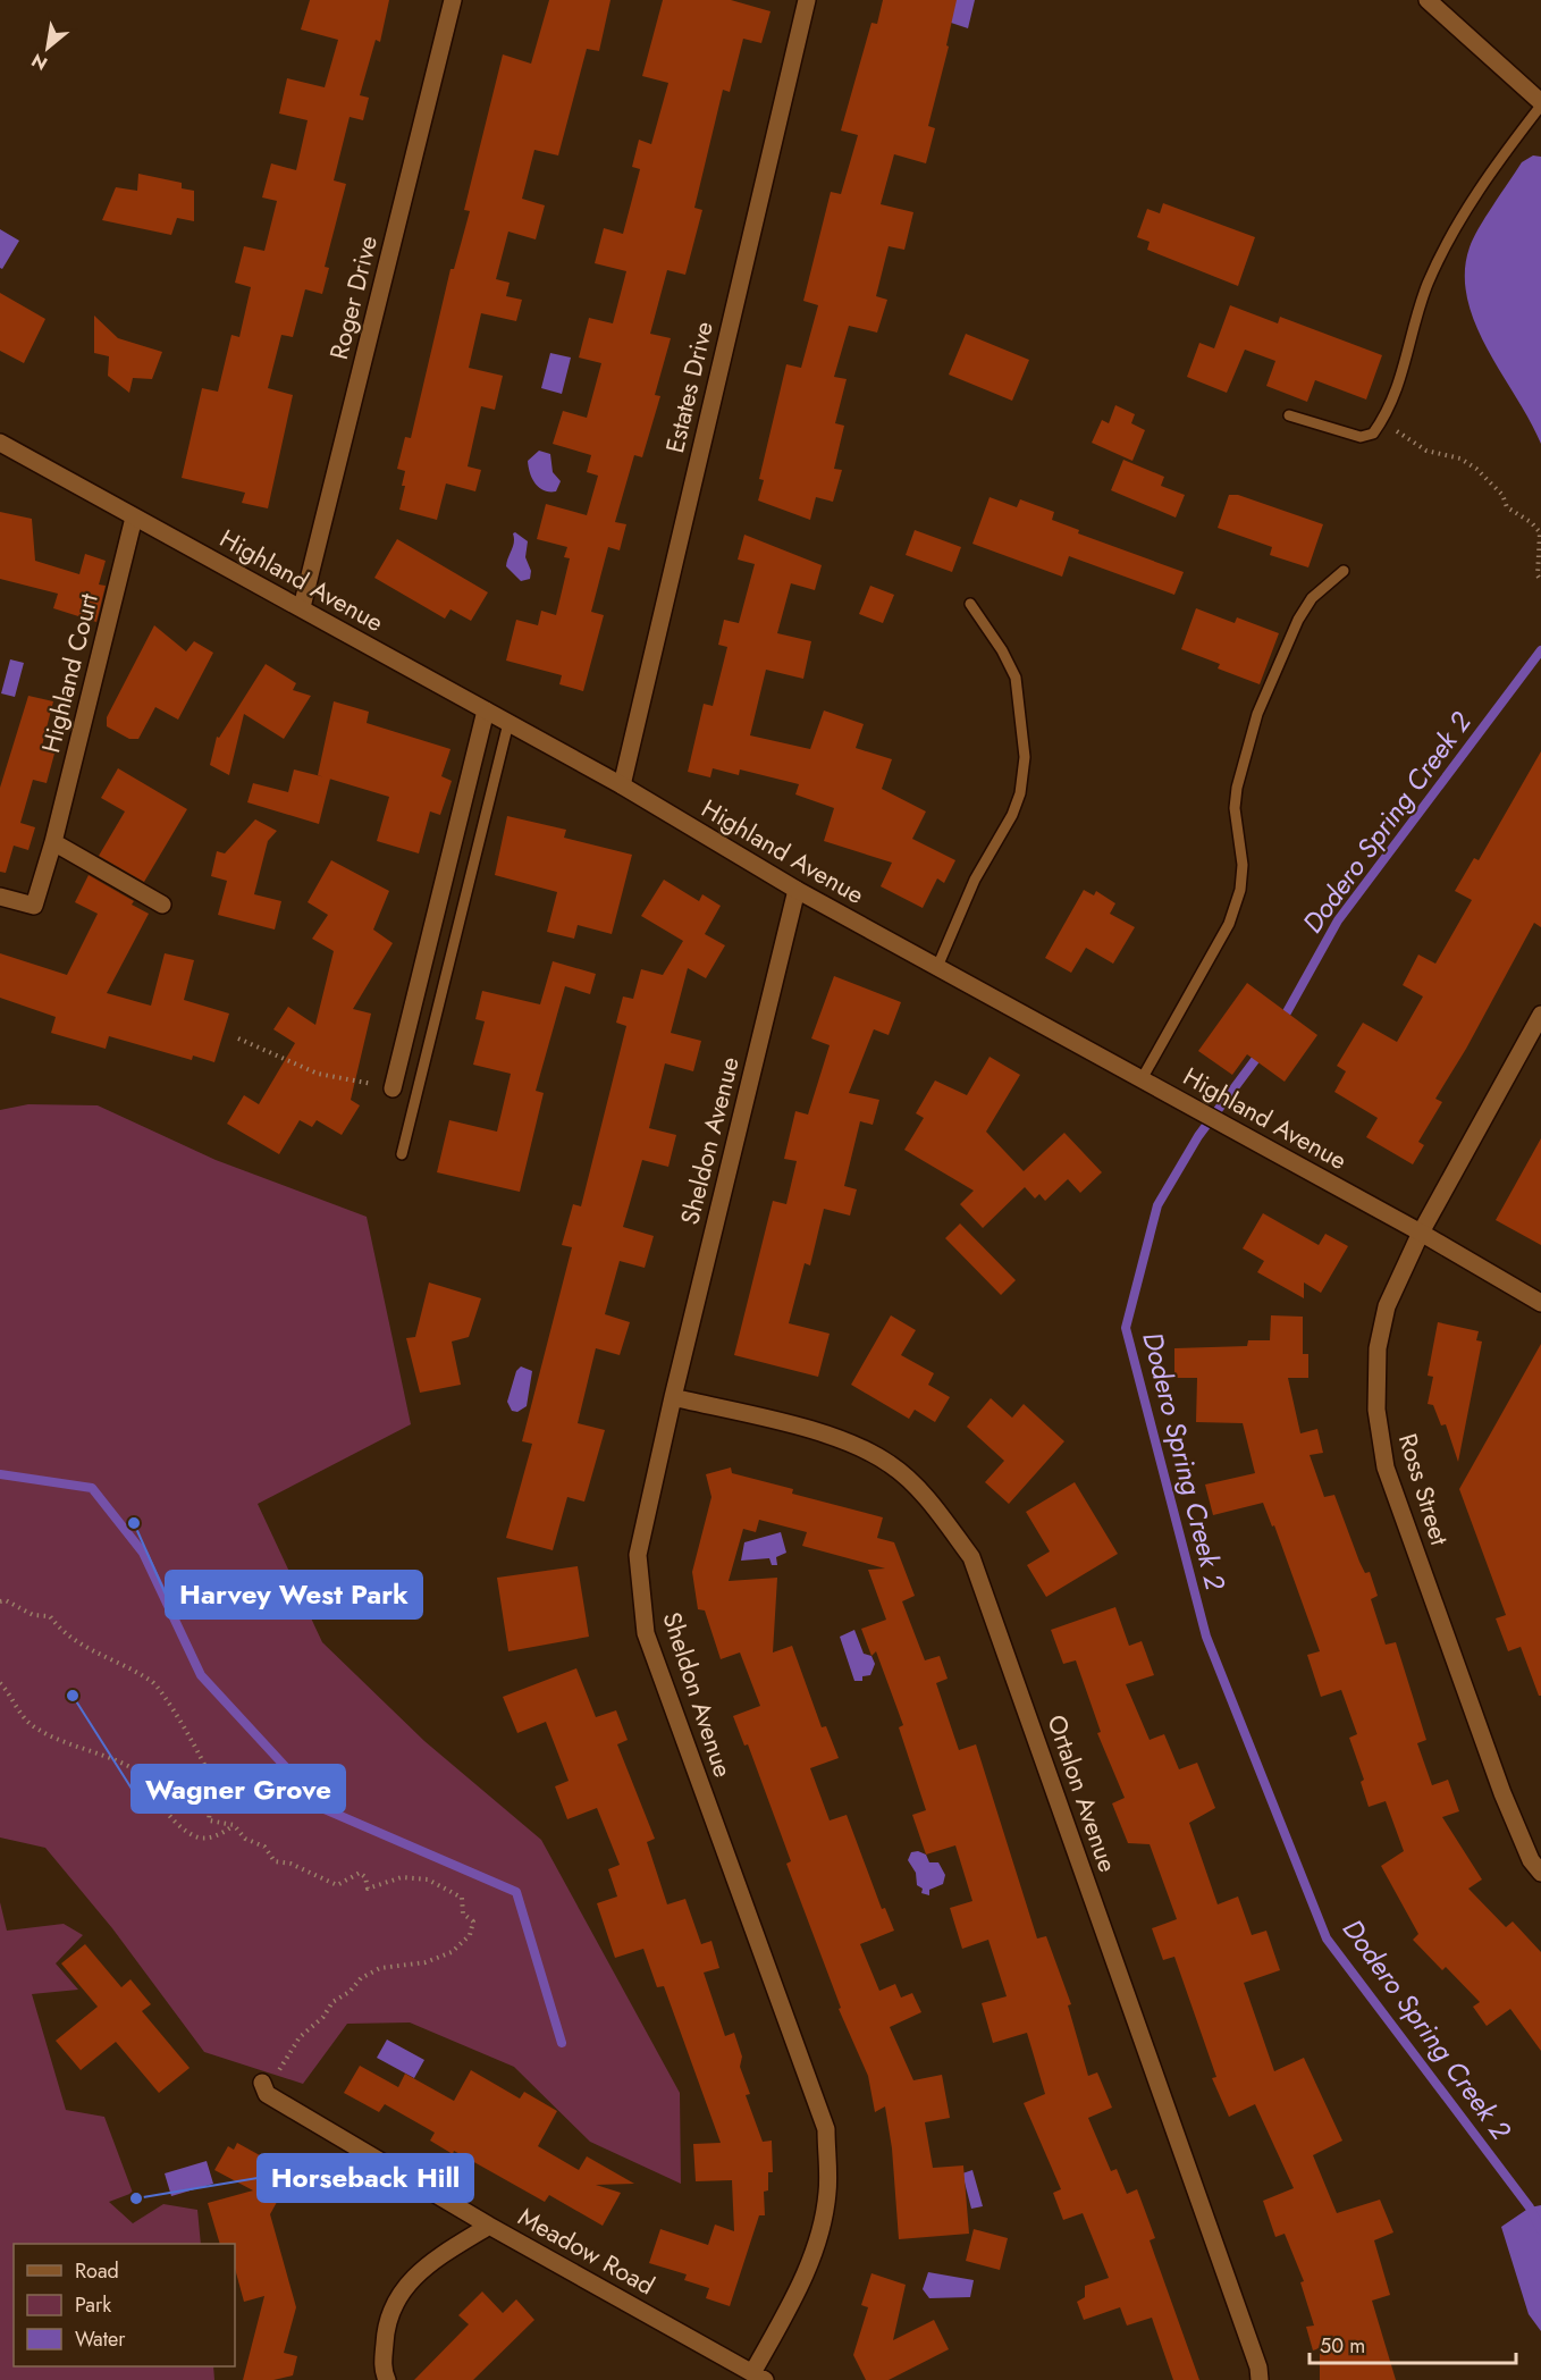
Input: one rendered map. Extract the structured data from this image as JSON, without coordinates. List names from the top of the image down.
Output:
{
  "streets": {
    "street": [
      "Roger Drive",
      "Estates Drive",
      "Highland Avenue",
      "Highland Court",
      "Sheldon Avenue",
      "Ross Street",
      "Ortalon Avenue",
      "Meadow Road"
    ]
  },
  "crossings": [
    ["Roger Drive", "Highland Avenue"],
    ["Estates Drive", "Highland Avenue"],
    ["Highland Avenue", "Highland Court"],
    ["Highland Avenue", "Sheldon Avenue"],
    ["Highland Avenue", "Ross Street"],
    ["Sheldon Avenue", "Ortalon Avenue"],
    ["Sheldon Avenue", "Meadow Road"]
  ],
  "water": ["Dodero Spring Creek 2"],
  "places": ["Harvey West Park", "Wagner Grove", "Horseback Hill"],
  "legend": ["Road", "Park", "Water"],
  "scale_bar": "50 m",
  "north": "bottom left"
}
